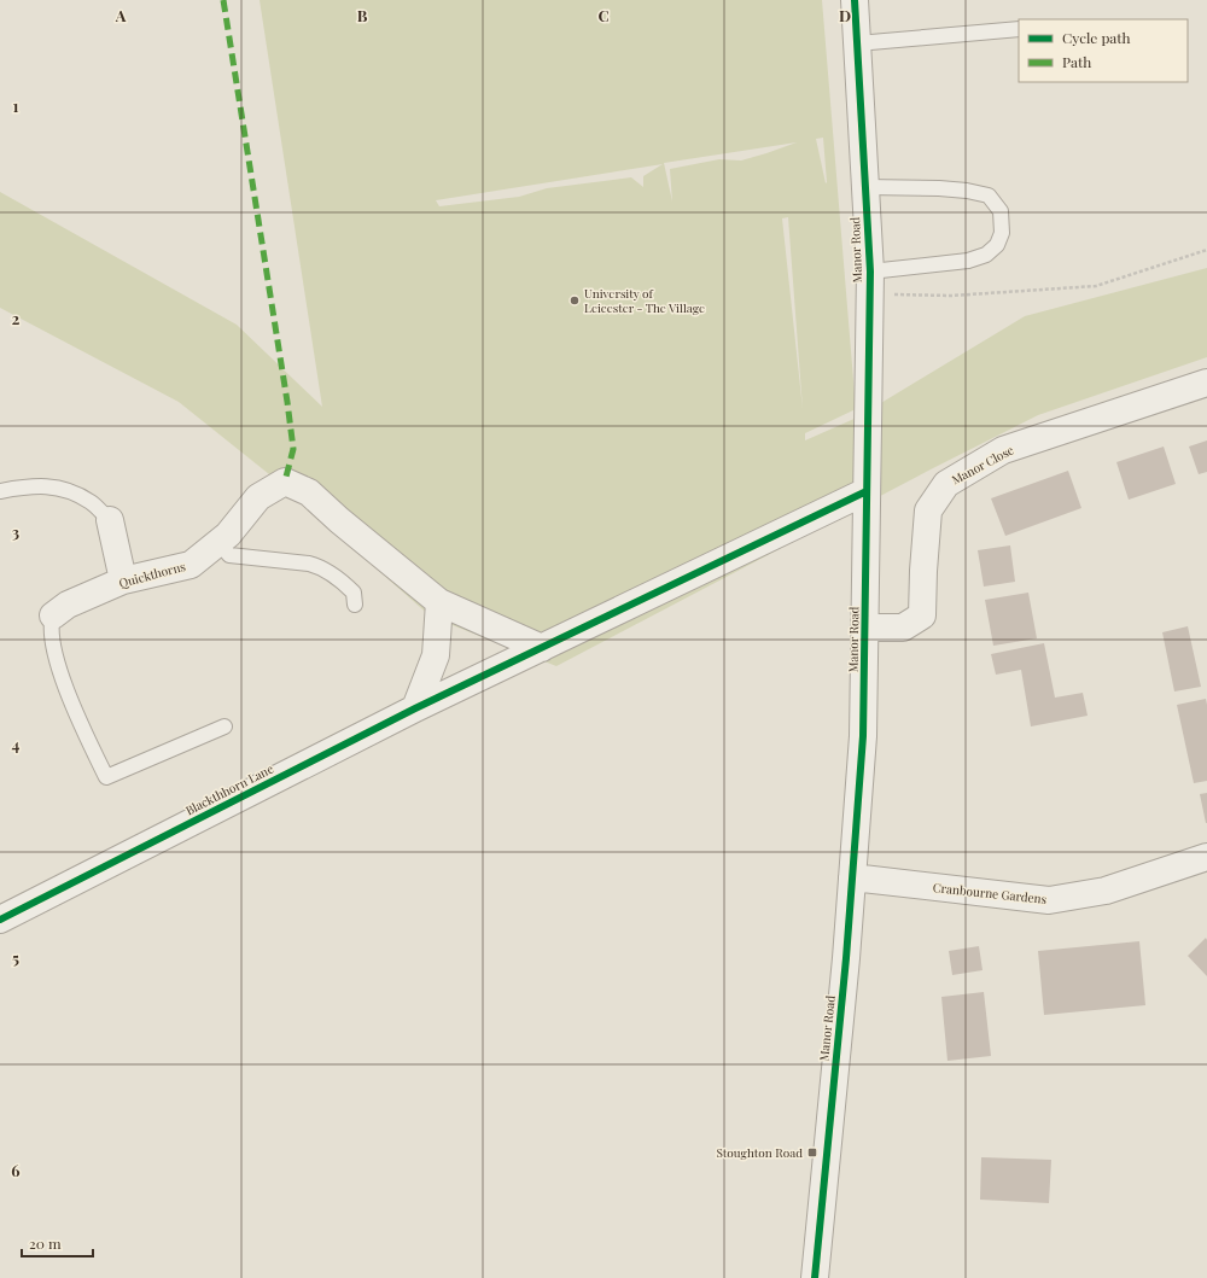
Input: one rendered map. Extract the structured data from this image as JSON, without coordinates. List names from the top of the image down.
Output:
{
  "streets": {
    "street": [
      "Manor Road",
      "Manor Close",
      "Quickthorns",
      "Blackthhorn Lane",
      "Cranbourne Gardens"
    ]
  },
  "crossings": [
    ["Manor Road", "Manor Close"],
    ["Manor Road", "Blackthhorn Lane"],
    ["Manor Road", "Cranbourne Gardens"]
  ],
  "places": {
    "other": ["University of Leicester - The Village"],
    "transit": ["Stoughton Road"]
  },
  "legend": ["Cycle path", "Path"],
  "scale_bar": "20 m",
  "grid": {
    "columns": [
      "A",
      "B",
      "C",
      "D"
    ],
    "rows": [
      "1",
      "2",
      "3",
      "4",
      "5",
      "6"
    ]
  }
}
